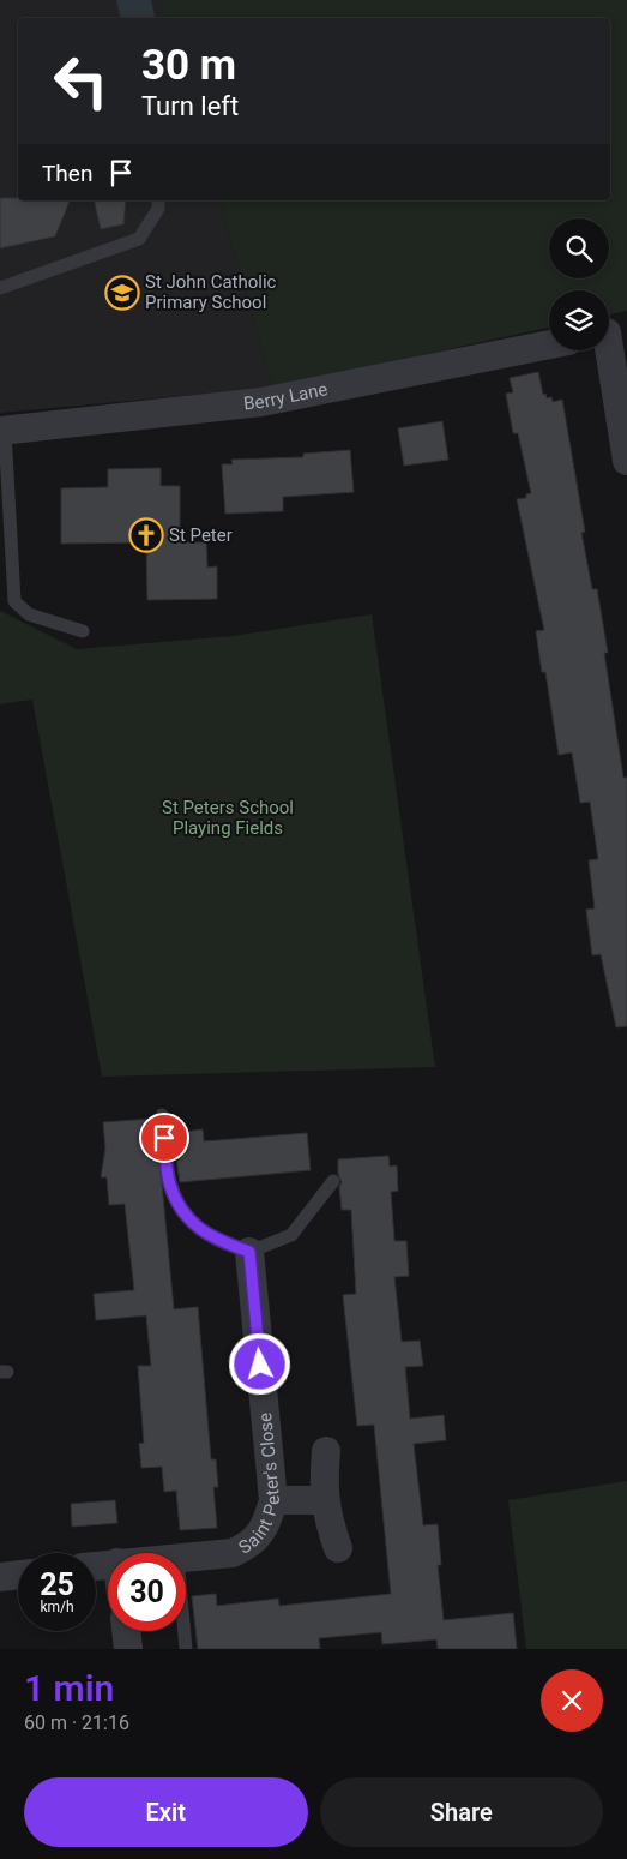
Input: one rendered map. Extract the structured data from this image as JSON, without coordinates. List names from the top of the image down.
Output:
{
  "streets": {
    "street": ["Berry Lane", "Saint Peter's Close"]
  },
  "parks": ["St Peters School Playing Fields"],
  "places": {
    "school or university": ["St John Catholic Primary School"],
    "church": ["St Peter"]
  },
  "page": {
    "turn": ["30 m", "Turn left"],
    "then": "Then",
    "speed": "25 km/h",
    "limit": "30",
    "heading": ["1 min", "60 m · 21:16"],
    "buttons": ["Exit", "Share"]
  }
}
